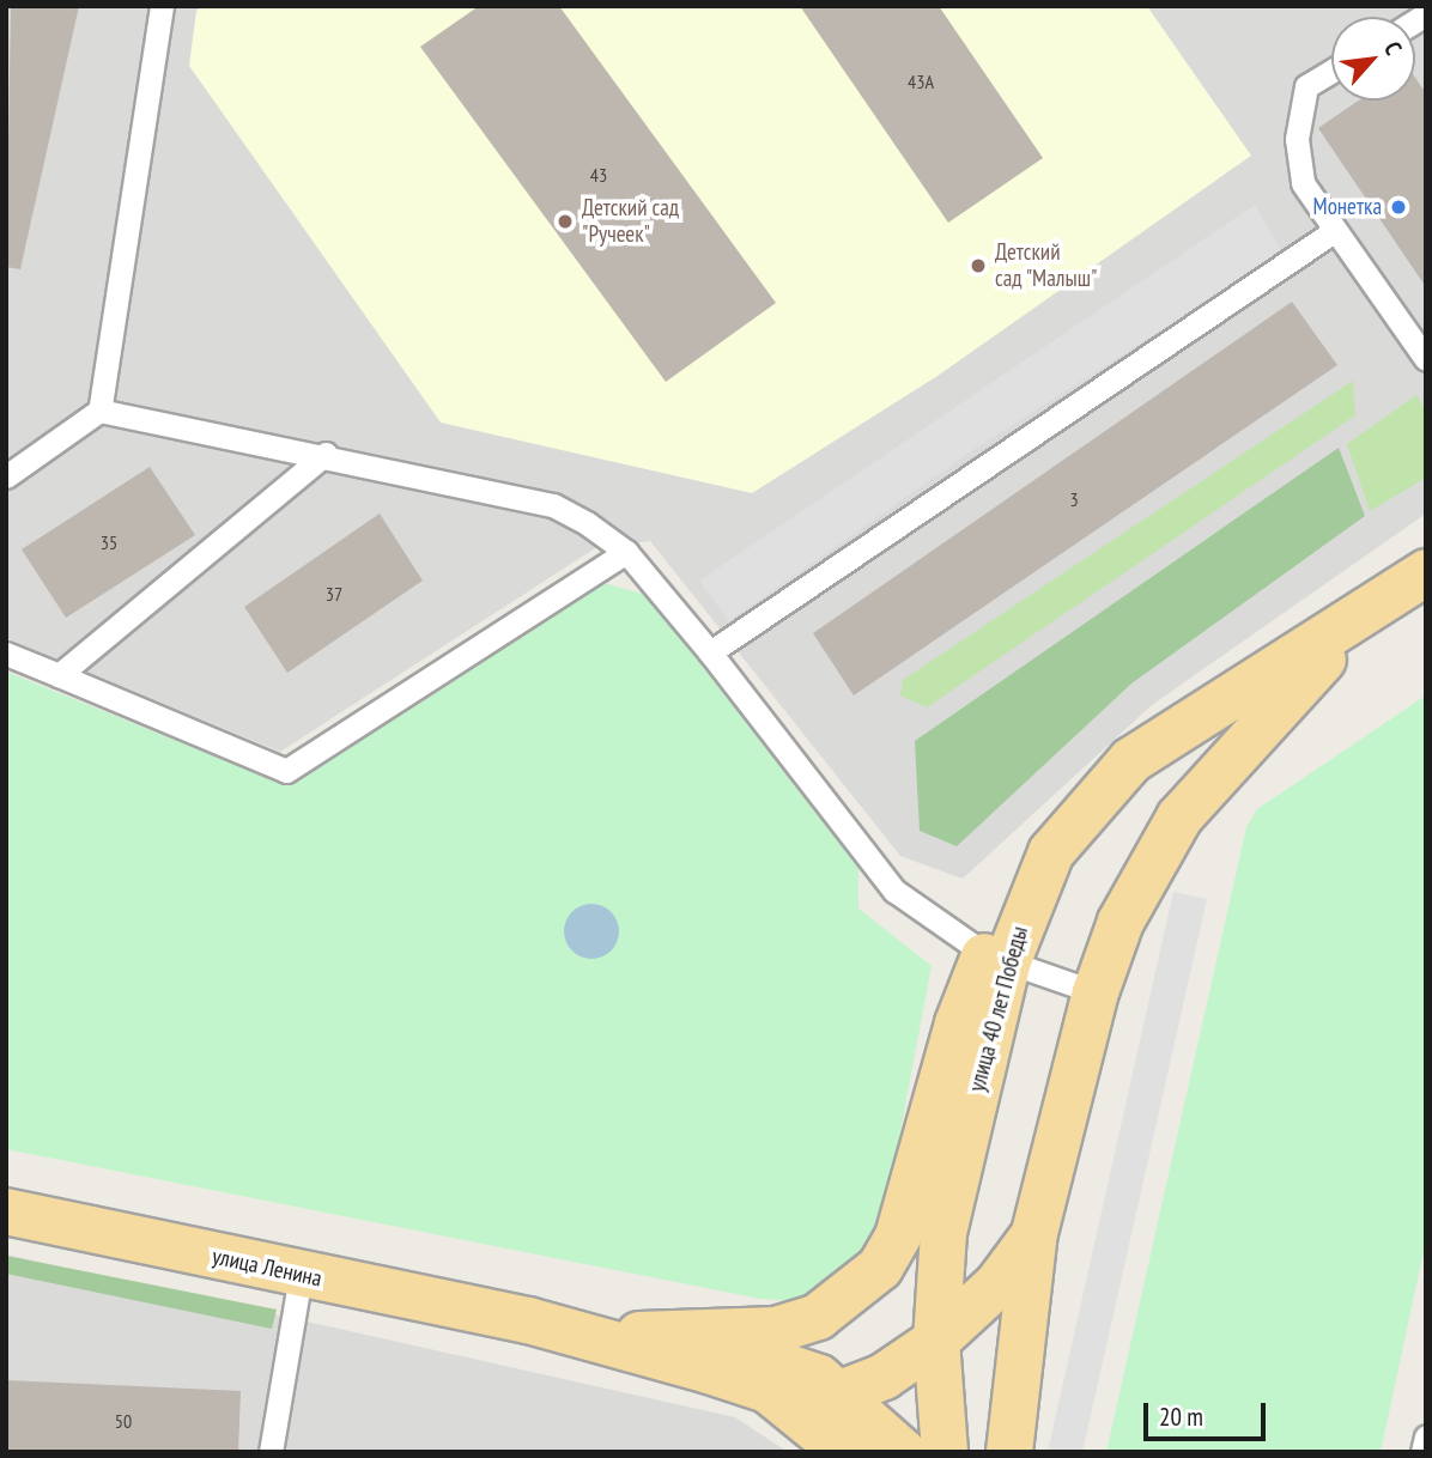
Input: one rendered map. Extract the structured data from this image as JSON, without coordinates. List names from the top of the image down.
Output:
{
  "streets": {
    "main road": ["улица 40 лет Победы", "улица Ленина"]
  },
  "places": ["Монетка", "Детский сад \"Ручеек\"", "Детский сад \"Малыш\""],
  "house_numbers": [
    "43А",
    "43",
    "3",
    "35",
    "37",
    "50"
  ],
  "scale_bar": "20 m",
  "north": "top right"
}
